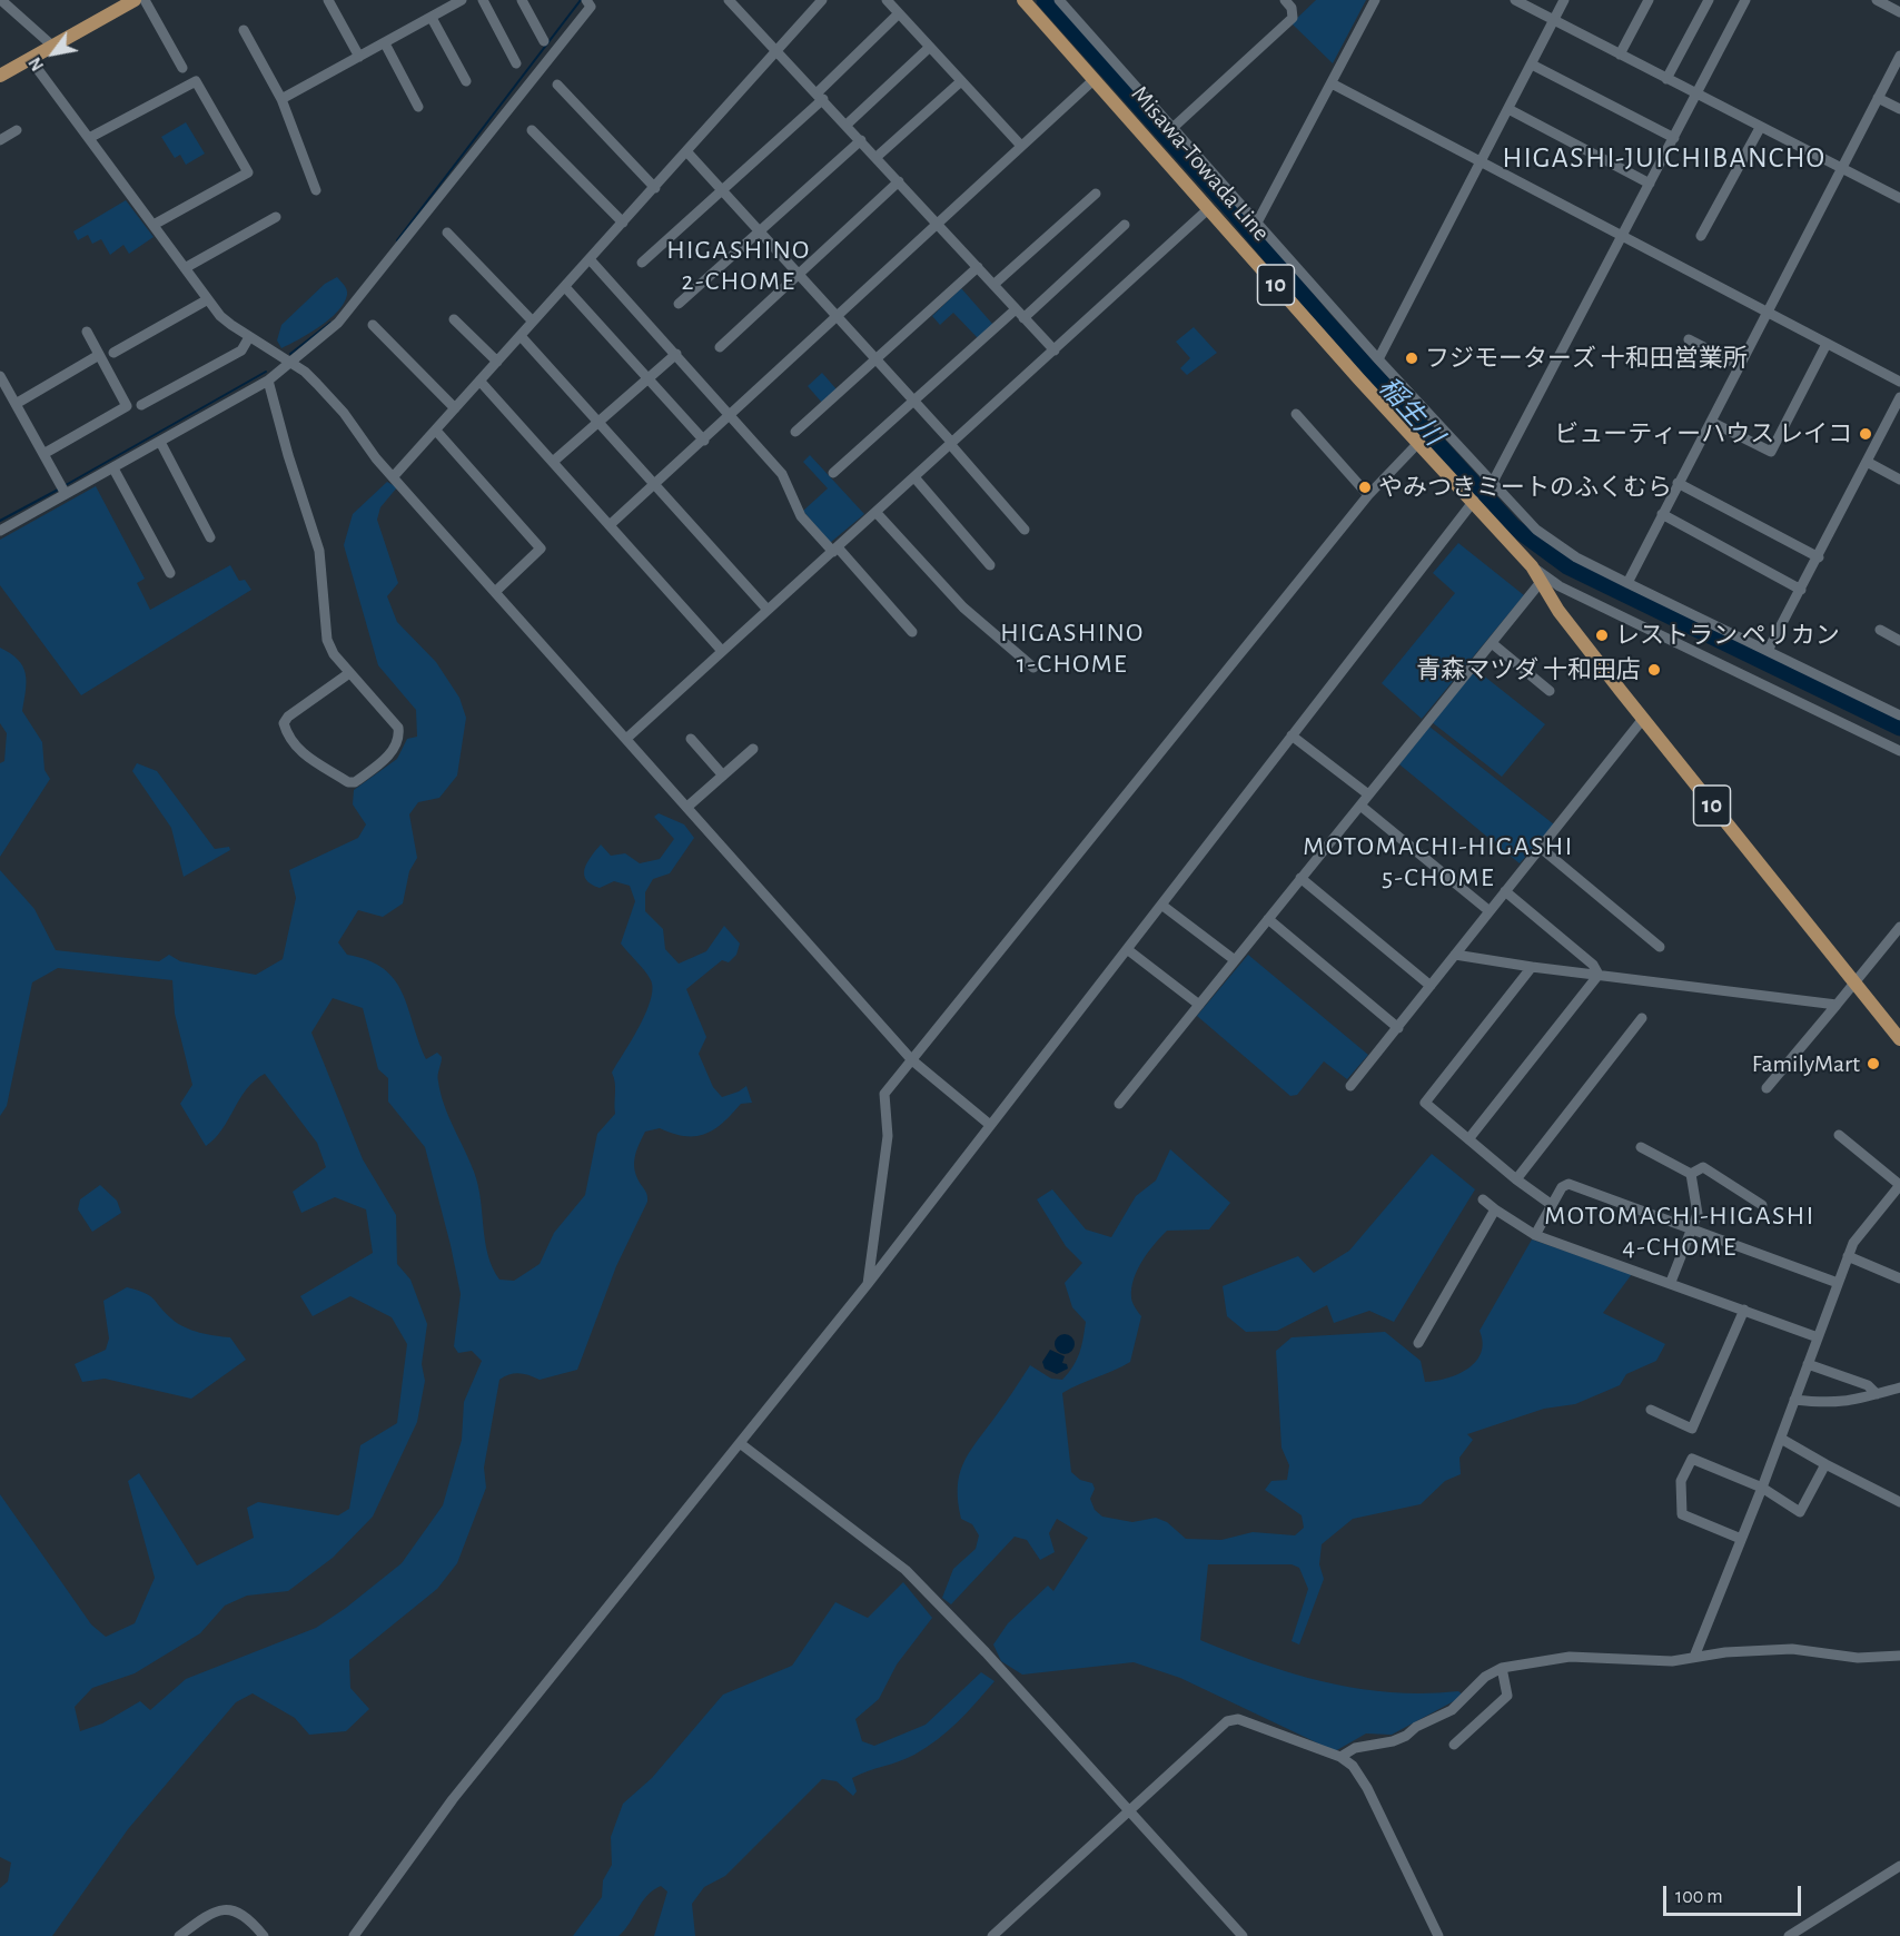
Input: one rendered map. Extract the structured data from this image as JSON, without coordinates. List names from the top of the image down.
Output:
{
  "streets": {
    "main road": ["Misawa-Towada Line", "10"]
  },
  "crossings": [
    ["Misawa-Towada Line", "10"]
  ],
  "districts": [
    "HIGASHI-JUICHIBANCHO",
    "HIGASHINO 2-CHOME",
    "HIGASHINO 1-CHOME",
    "MOTOMACHI-HIGASHI 5-CHOME",
    "MOTOMACHI-HIGASHI 4-CHOME"
  ],
  "water": ["稲生川"],
  "places": [
    "フジモーターズ 十和田営業所",
    "ビューティーハウス レイコ",
    "やみつきミートのふくむら",
    "レストラン ペリカン",
    "青森マツダ 十和田店",
    "FamilyMart"
  ],
  "scale_bar": "100 m",
  "north": "bottom left"
}
